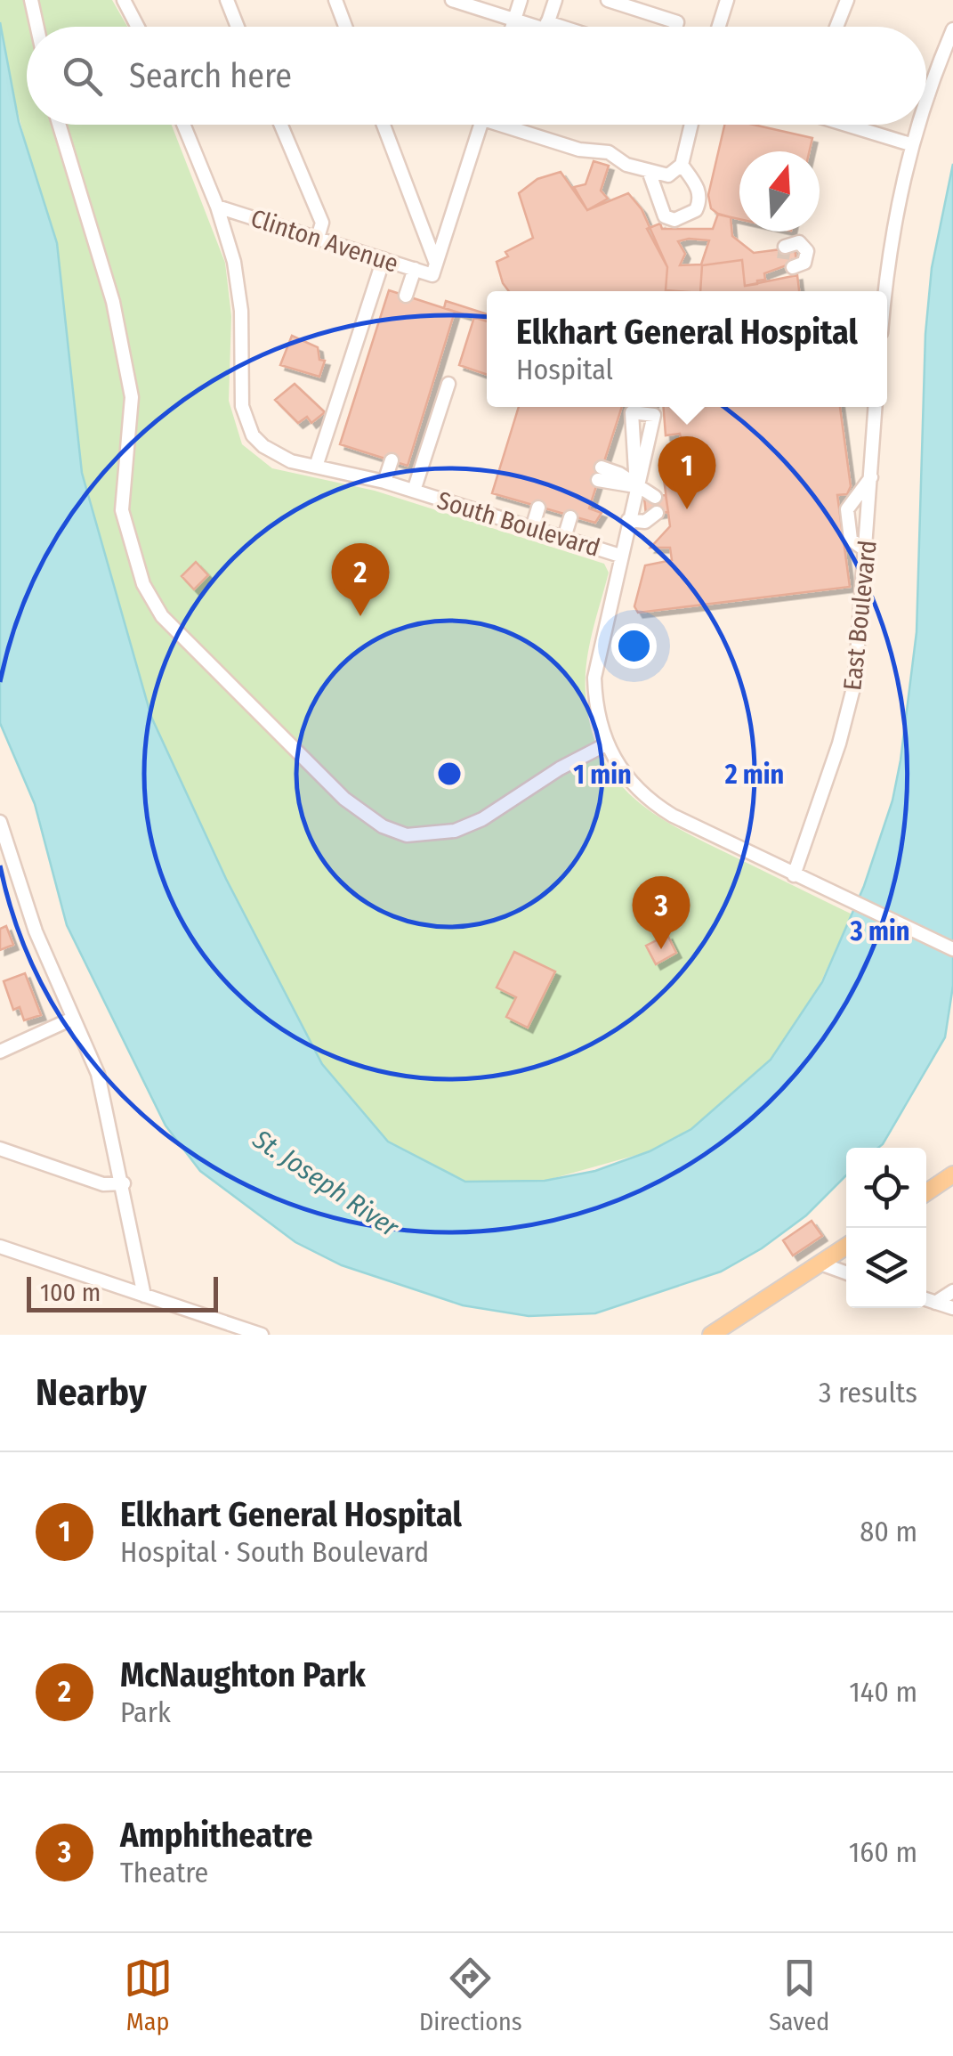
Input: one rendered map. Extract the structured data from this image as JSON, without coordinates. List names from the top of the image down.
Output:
{
  "streets": {
    "street": ["Clinton Avenue", "South Boulevard", "East Boulevard"]
  },
  "crossings": [
    ["Clinton Avenue", "South Boulevard"],
    ["South Boulevard", "East Boulevard"]
  ],
  "water": ["St. Joseph River"],
  "scale_bar": "100 m",
  "north": "top",
  "page": {
    "search": "Search here",
    "popup": ["Elkhart General Hospital", "Hospital"],
    "pins": ["1", "2", "3"],
    "scale": "100 m",
    "heading": ["Nearby", "3 results"],
    "list": [
      {
        "mark": "1",
        "name": "Elkhart General Hospital",
        "note": "Hospital · South Boulevard",
        "value": "80 m"
      },
      {
        "mark": "2",
        "name": "McNaughton Park",
        "note": "Park",
        "value": "140 m"
      },
      {
        "mark": "3",
        "name": "Amphitheatre",
        "note": "Theatre",
        "value": "160 m"
      }
    ],
    "nav": ["Map", "Directions", "Saved"]
  },
  "rings": ["1 min", "2 min", "3 min"]
}
